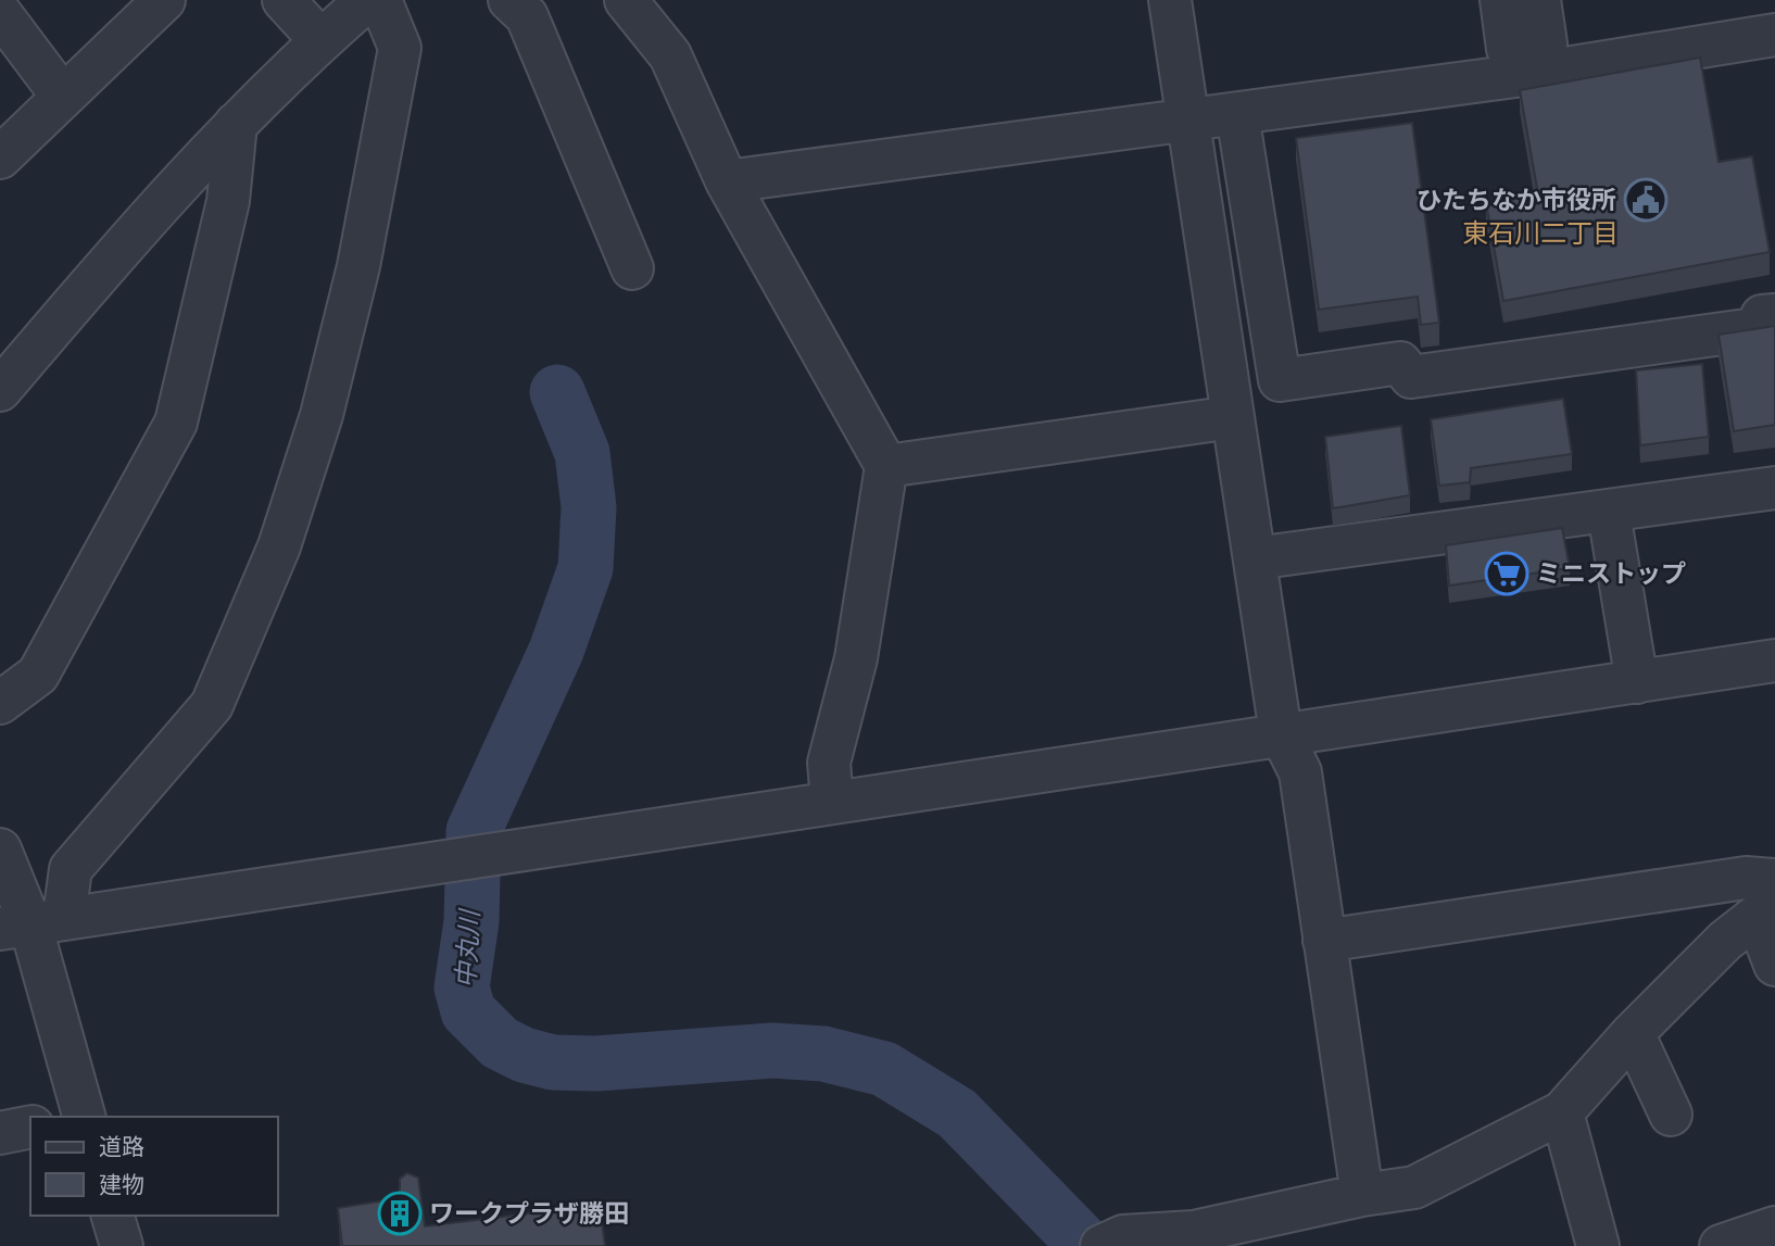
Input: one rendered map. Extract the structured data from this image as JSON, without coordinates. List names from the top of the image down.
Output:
{
  "districts": ["東石川二丁目"],
  "water": ["中丸川"],
  "places": {
    "public building": ["ひたちなか市役所"],
    "supermarket": ["ミニストップ"],
    "building": ["ワークプラザ勝田"]
  },
  "legend": ["道路", "建物"]
}
